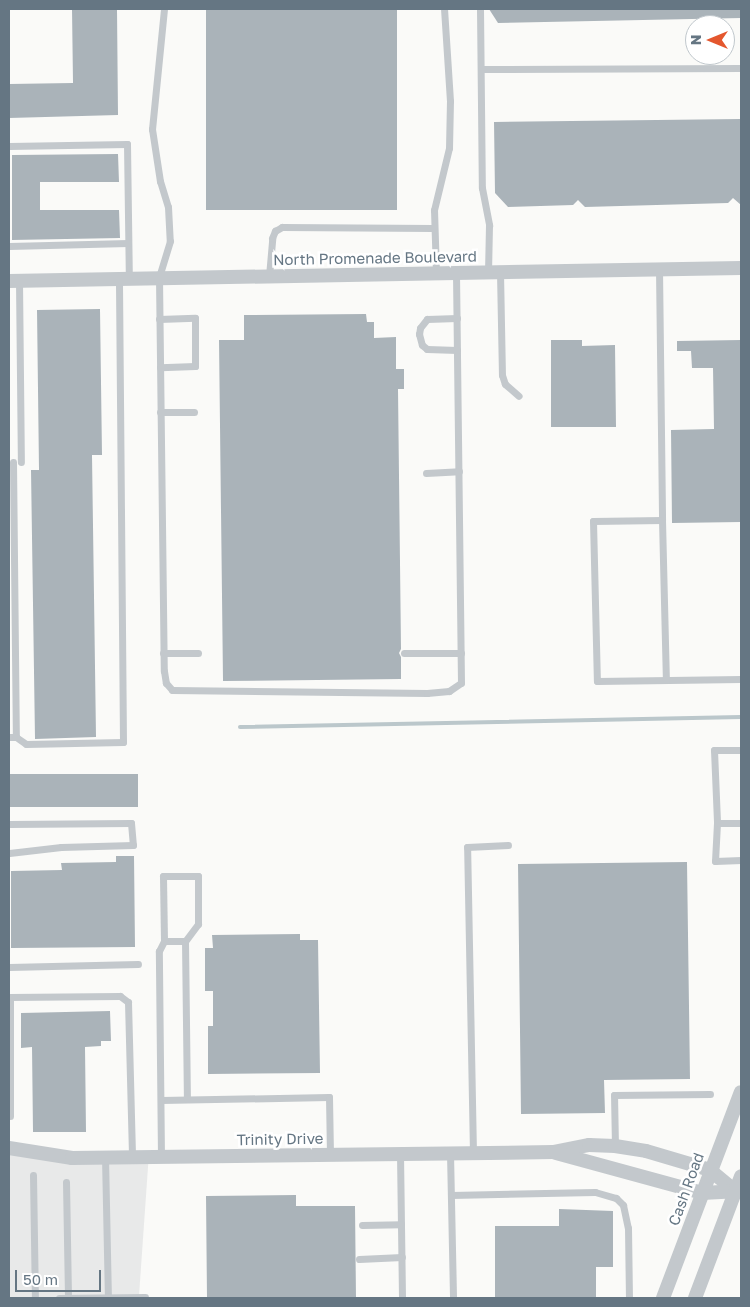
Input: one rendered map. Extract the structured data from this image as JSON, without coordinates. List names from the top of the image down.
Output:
{
  "streets": {
    "street": ["North Promenade Boulevard", "Trinity Drive", "Cash Road"]
  },
  "crossings": [
    ["Trinity Drive", "Cash Road"]
  ],
  "scale_bar": "50 m",
  "north": "left"
}
